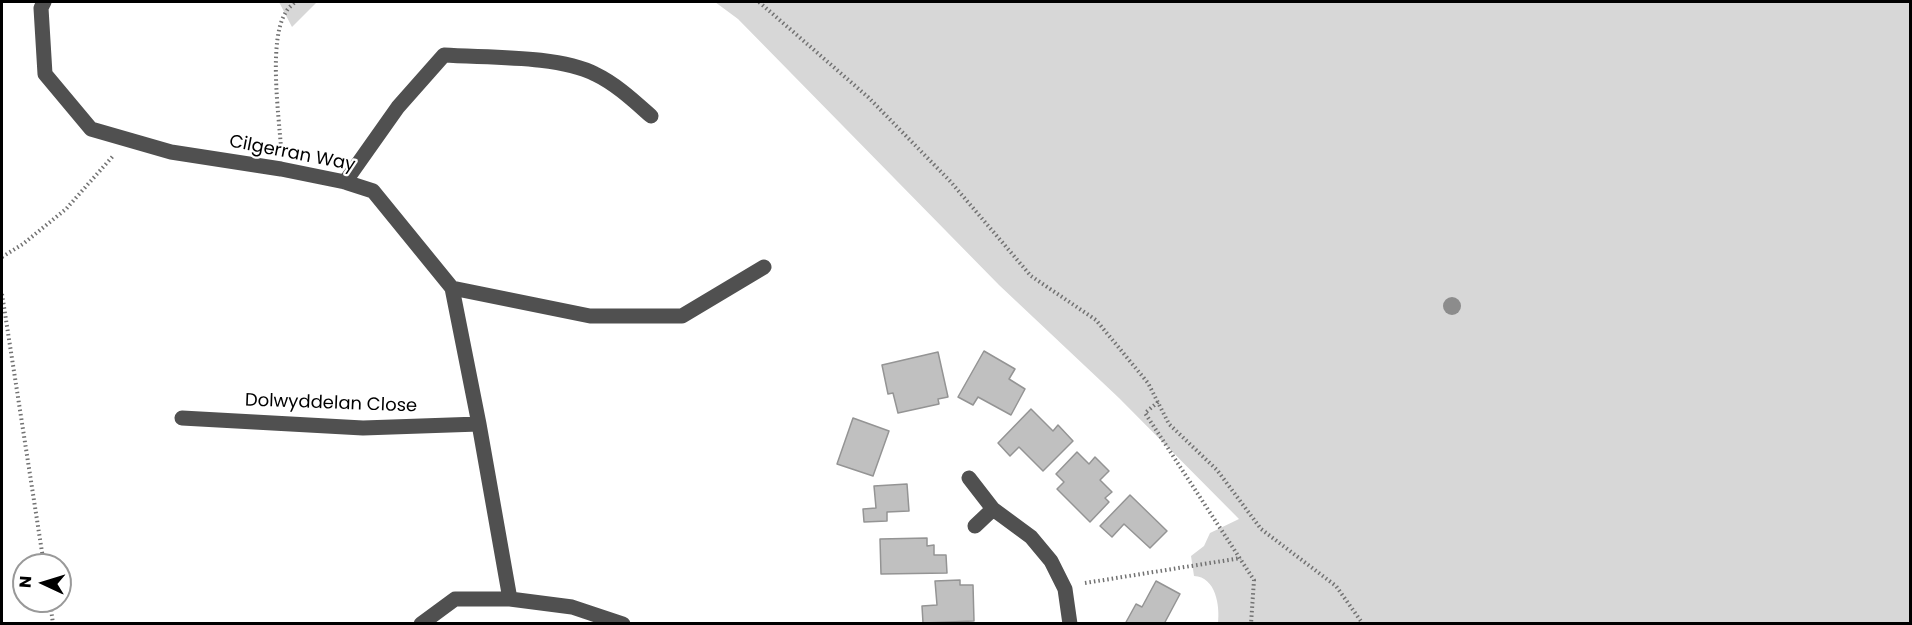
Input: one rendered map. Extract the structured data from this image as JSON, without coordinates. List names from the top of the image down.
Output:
{
  "streets": {
    "street": ["Cilgerran Way", "Dolwyddelan Close"]
  },
  "crossings": [
    ["Cilgerran Way", "Dolwyddelan Close"]
  ],
  "north": "left"
}
